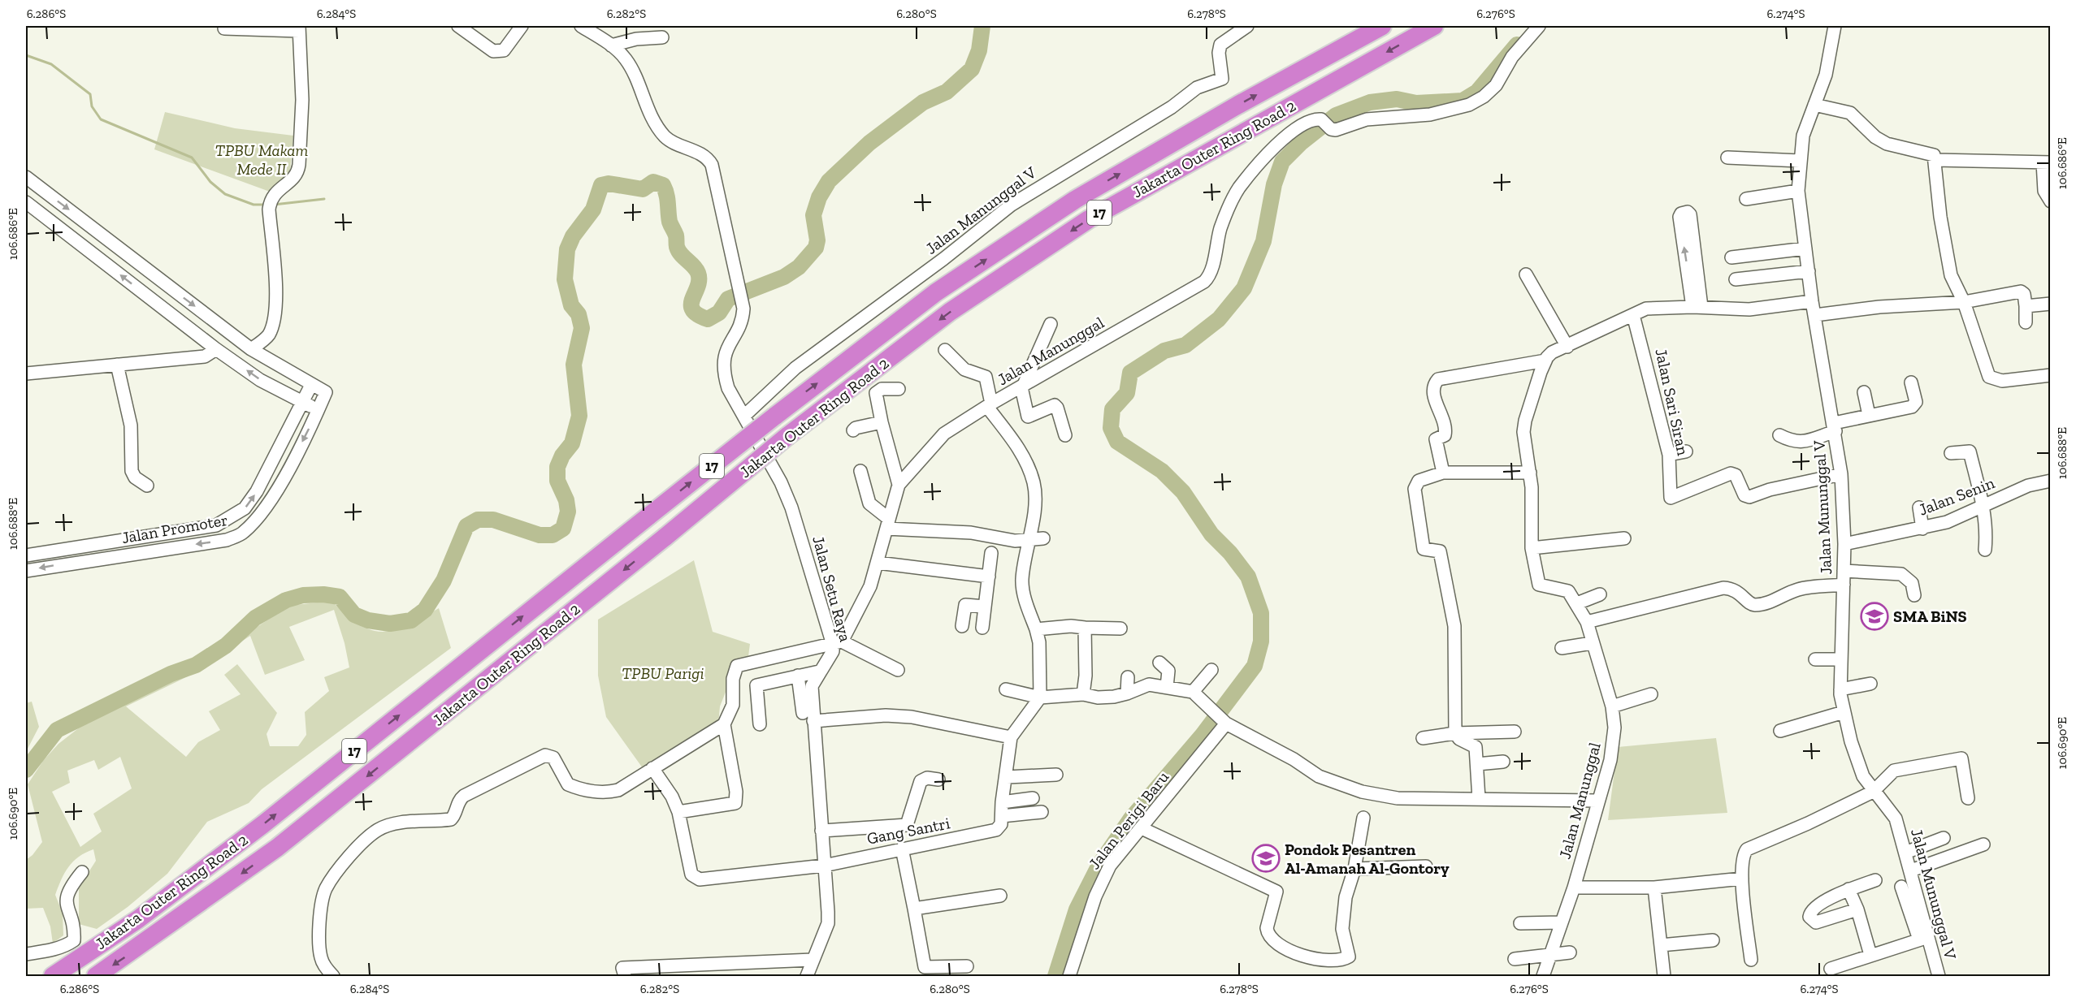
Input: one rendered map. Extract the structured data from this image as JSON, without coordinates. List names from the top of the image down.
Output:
{
  "streets": {
    "highway": ["Jakarta Outer Ring Road 2", "17"],
    "street": [
      "Jalan Manunggal V",
      "Jalan Manunggal",
      "Jalan Sari Siran",
      "Jalan Senin",
      "Jalan Mununggal V",
      "Jalan Promoter",
      "Jalan Setu Raya",
      "Jalan Perigi Baru",
      "Gang Santri"
    ]
  },
  "crossings": [
    ["Jalan Manunggal V", "Jalan Setu Raya"],
    ["Jalan Manunggal", "Jalan Setu Raya"],
    ["Jalan Sari Siran", "Jalan Mununggal V"],
    ["Jalan Senin", "Jalan Mununggal V"],
    ["Jalan Setu Raya", "Gang Santri"]
  ],
  "parks": ["TPBU Makam Mede II", "TPBU Parigi"],
  "places": {
    "school or university": ["SMA BiNS", "Pondok Pesantren Al-Amanah Al-Gontory"]
  },
  "coordinates": [
    "6.286°S",
    "6.284°S",
    "6.282°S",
    "6.280°S",
    "6.278°S",
    "6.276°S",
    "6.274°S",
    "106.686°E",
    "106.688°E",
    "106.690°E"
  ]
}
